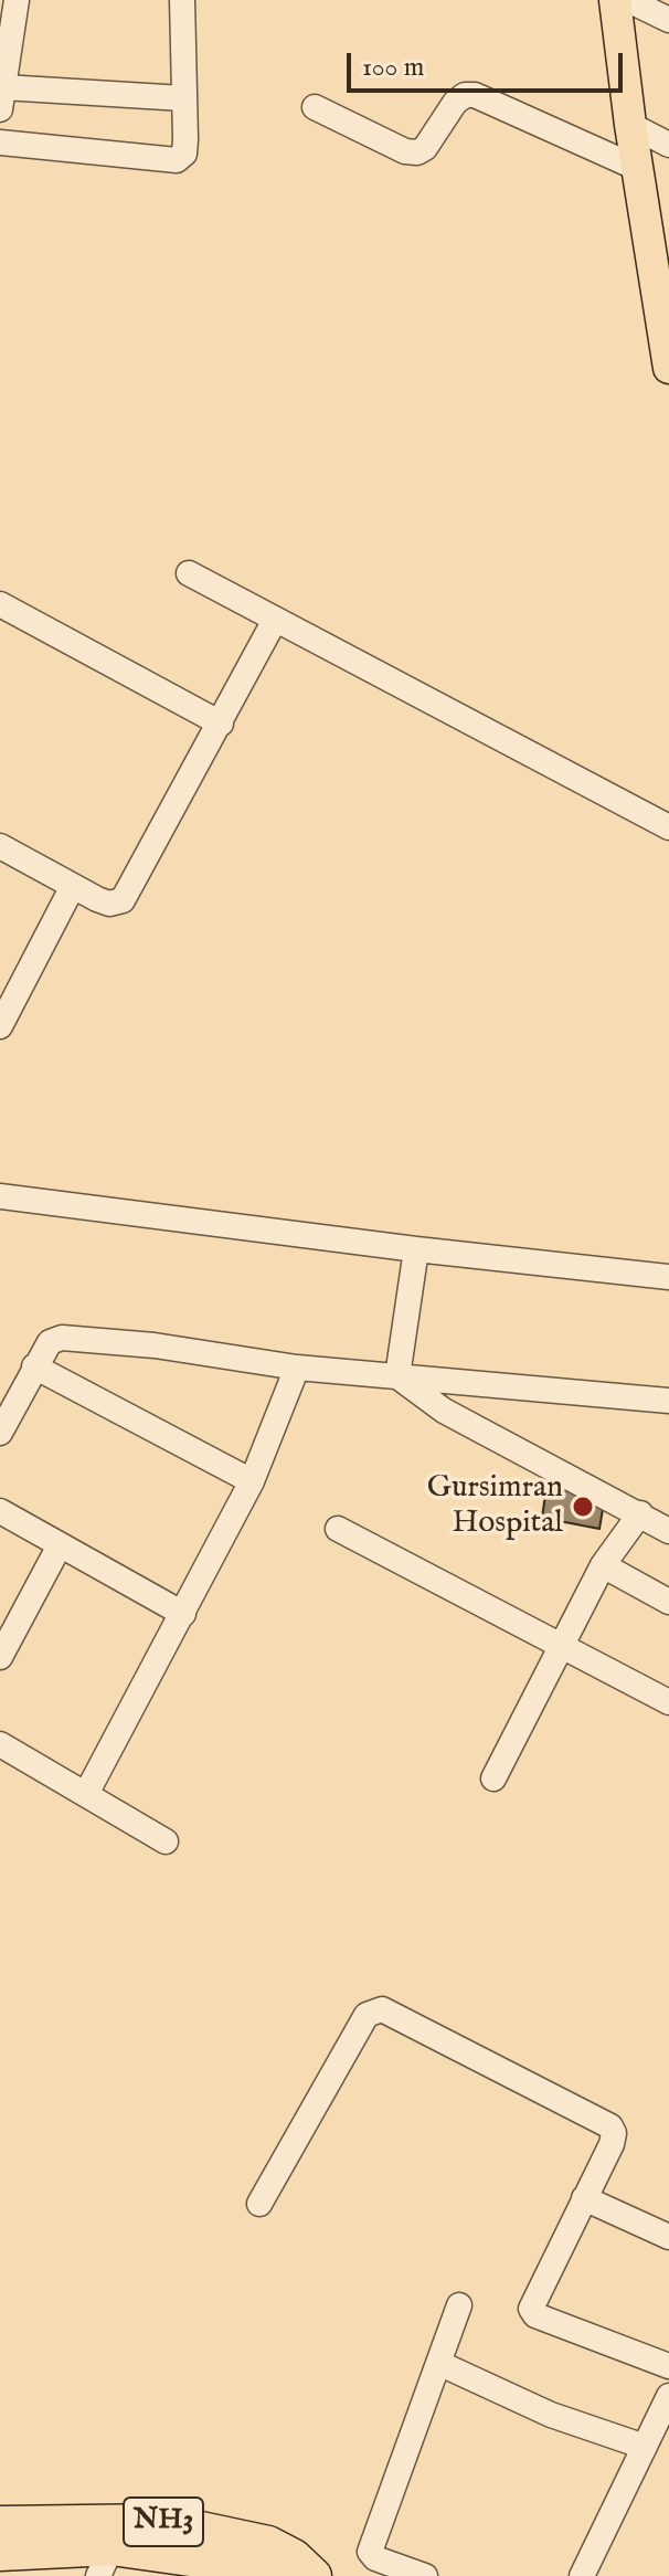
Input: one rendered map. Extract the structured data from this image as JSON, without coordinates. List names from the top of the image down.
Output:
{
  "streets": {
    "highway": ["NH3"]
  },
  "places": ["Gursimran Hospital"],
  "scale_bar": "100 m"
}
